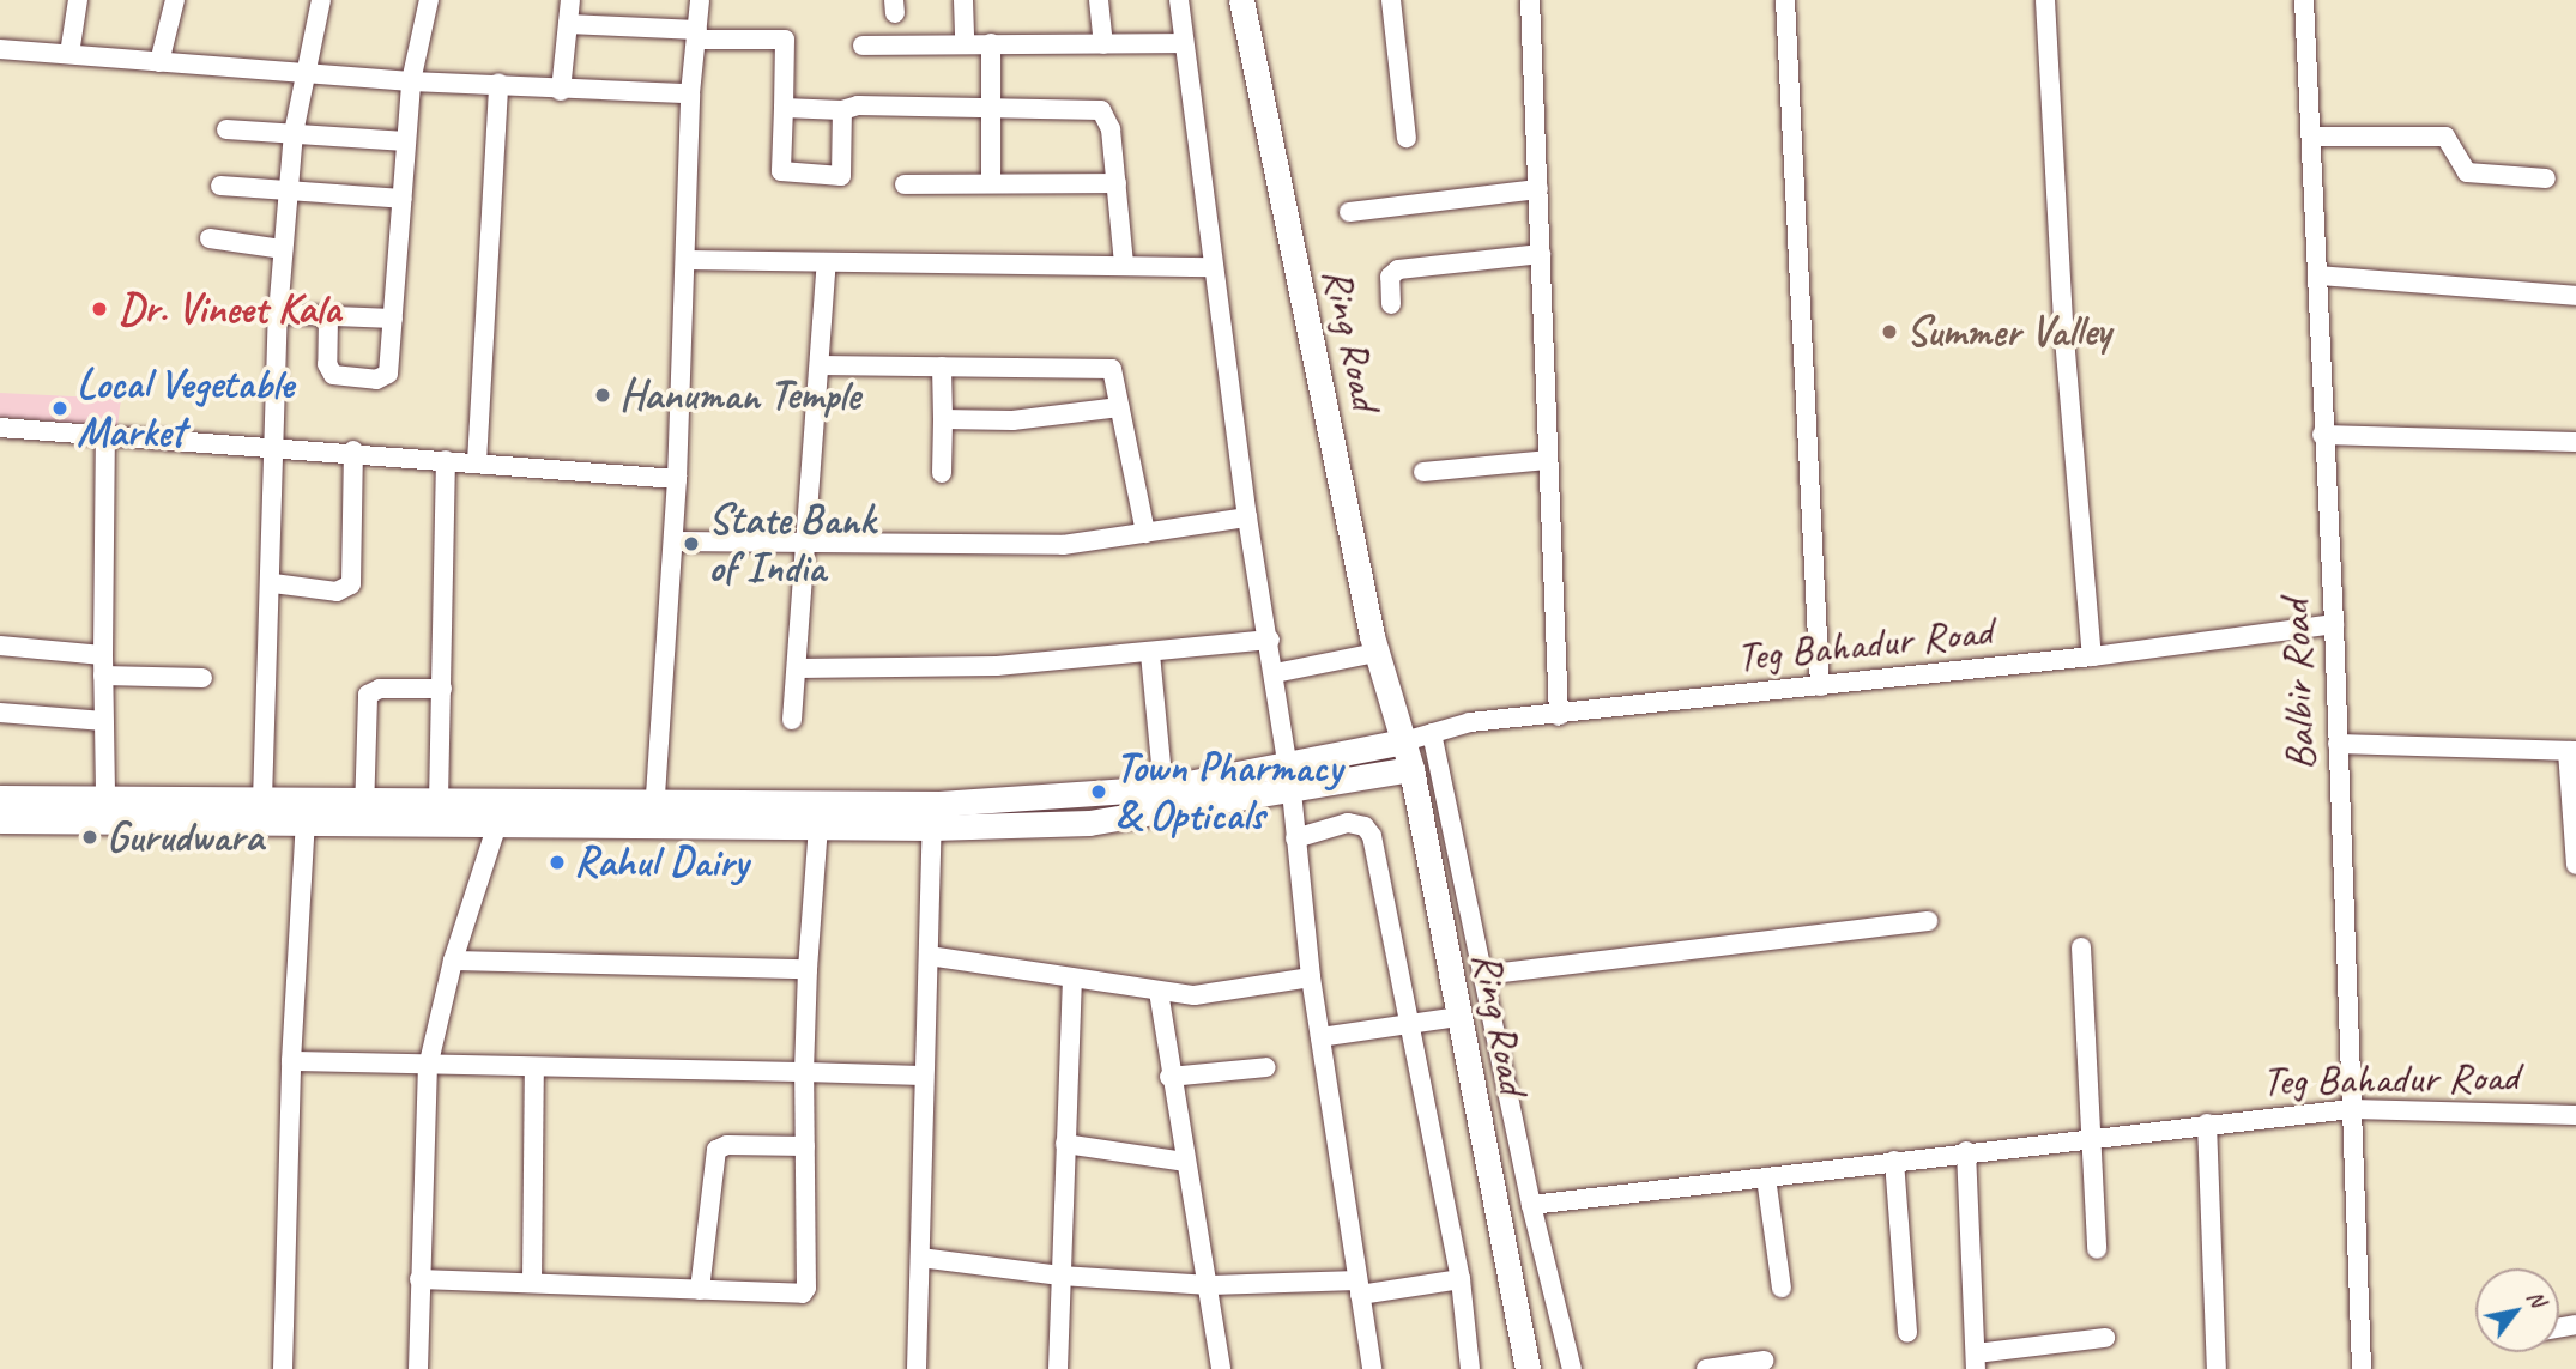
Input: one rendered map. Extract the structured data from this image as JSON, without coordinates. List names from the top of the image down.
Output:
{
  "streets": {
    "main road": ["Ring Road"],
    "street": ["Teg Bahadur Road", "Balbir Road"]
  },
  "crossings": [
    ["Ring Road", "Teg Bahadur Road"],
    ["Teg Bahadur Road", "Balbir Road"]
  ],
  "places": [
    "Dr. Vineet Kala",
    "Summer Valley",
    "Hanuman Temple",
    "Local Vegetable Market",
    "State Bank of India",
    "Town Pharmacy & Opticals",
    "Gurudwara",
    "Rahul Dairy"
  ],
  "north": "top right"
}
